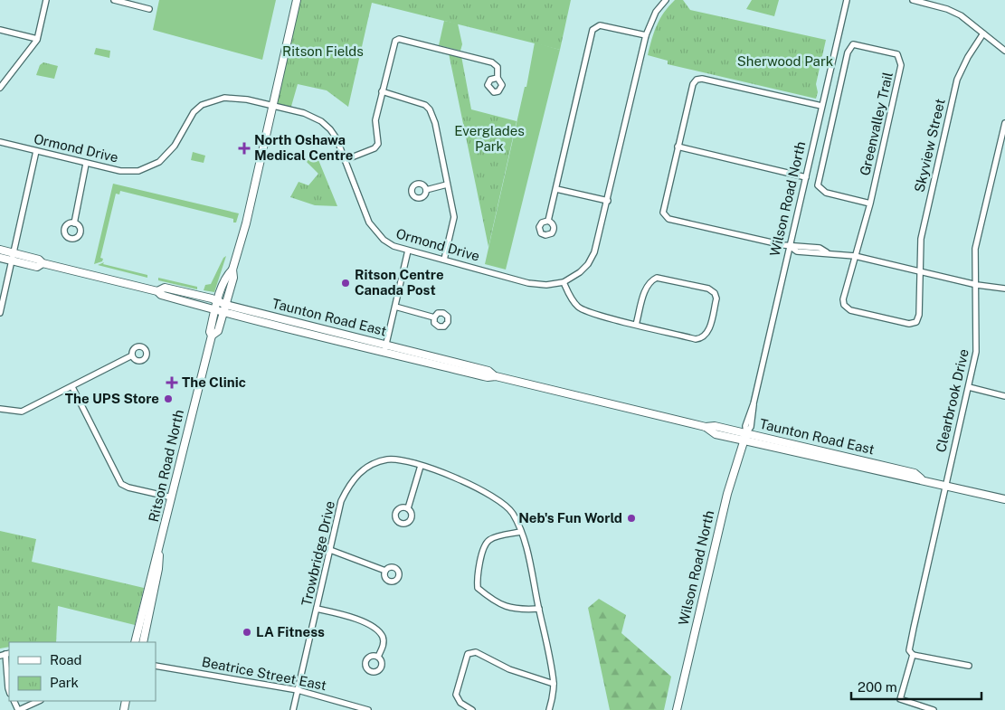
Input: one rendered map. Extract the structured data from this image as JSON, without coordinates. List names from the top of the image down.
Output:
{
  "streets": {
    "main road": ["Wilson Road North", "Taunton Road East", "Ritson Road North"],
    "street": [
      "Greenvalley Trail",
      "Skyview Street",
      "Ormond Drive",
      "Clearbrook Drive",
      "Trowbridge Drive",
      "Beatrice Street East"
    ]
  },
  "crossings": [
    ["Greenvalley Trail", "Skyview Street"],
    ["Ormond Drive", "Ritson Road North"],
    ["Wilson Road North", "Taunton Road East"],
    ["Taunton Road East", "Clearbrook Drive"],
    ["Taunton Road East", "Ritson Road North"],
    ["Trowbridge Drive", "Beatrice Street East"]
  ],
  "parks": ["Ritson Fields", "Sherwood Park", "Everglades Park"],
  "places": {
    "health": ["North Oshawa Medical Centre", "The Clinic"],
    "other": [
      "Ritson Centre Canada Post",
      "The UPS Store",
      "Neb's Fun World",
      "LA Fitness"
    ]
  },
  "legend": ["Road", "Park"],
  "scale_bar": "200 m"
}
